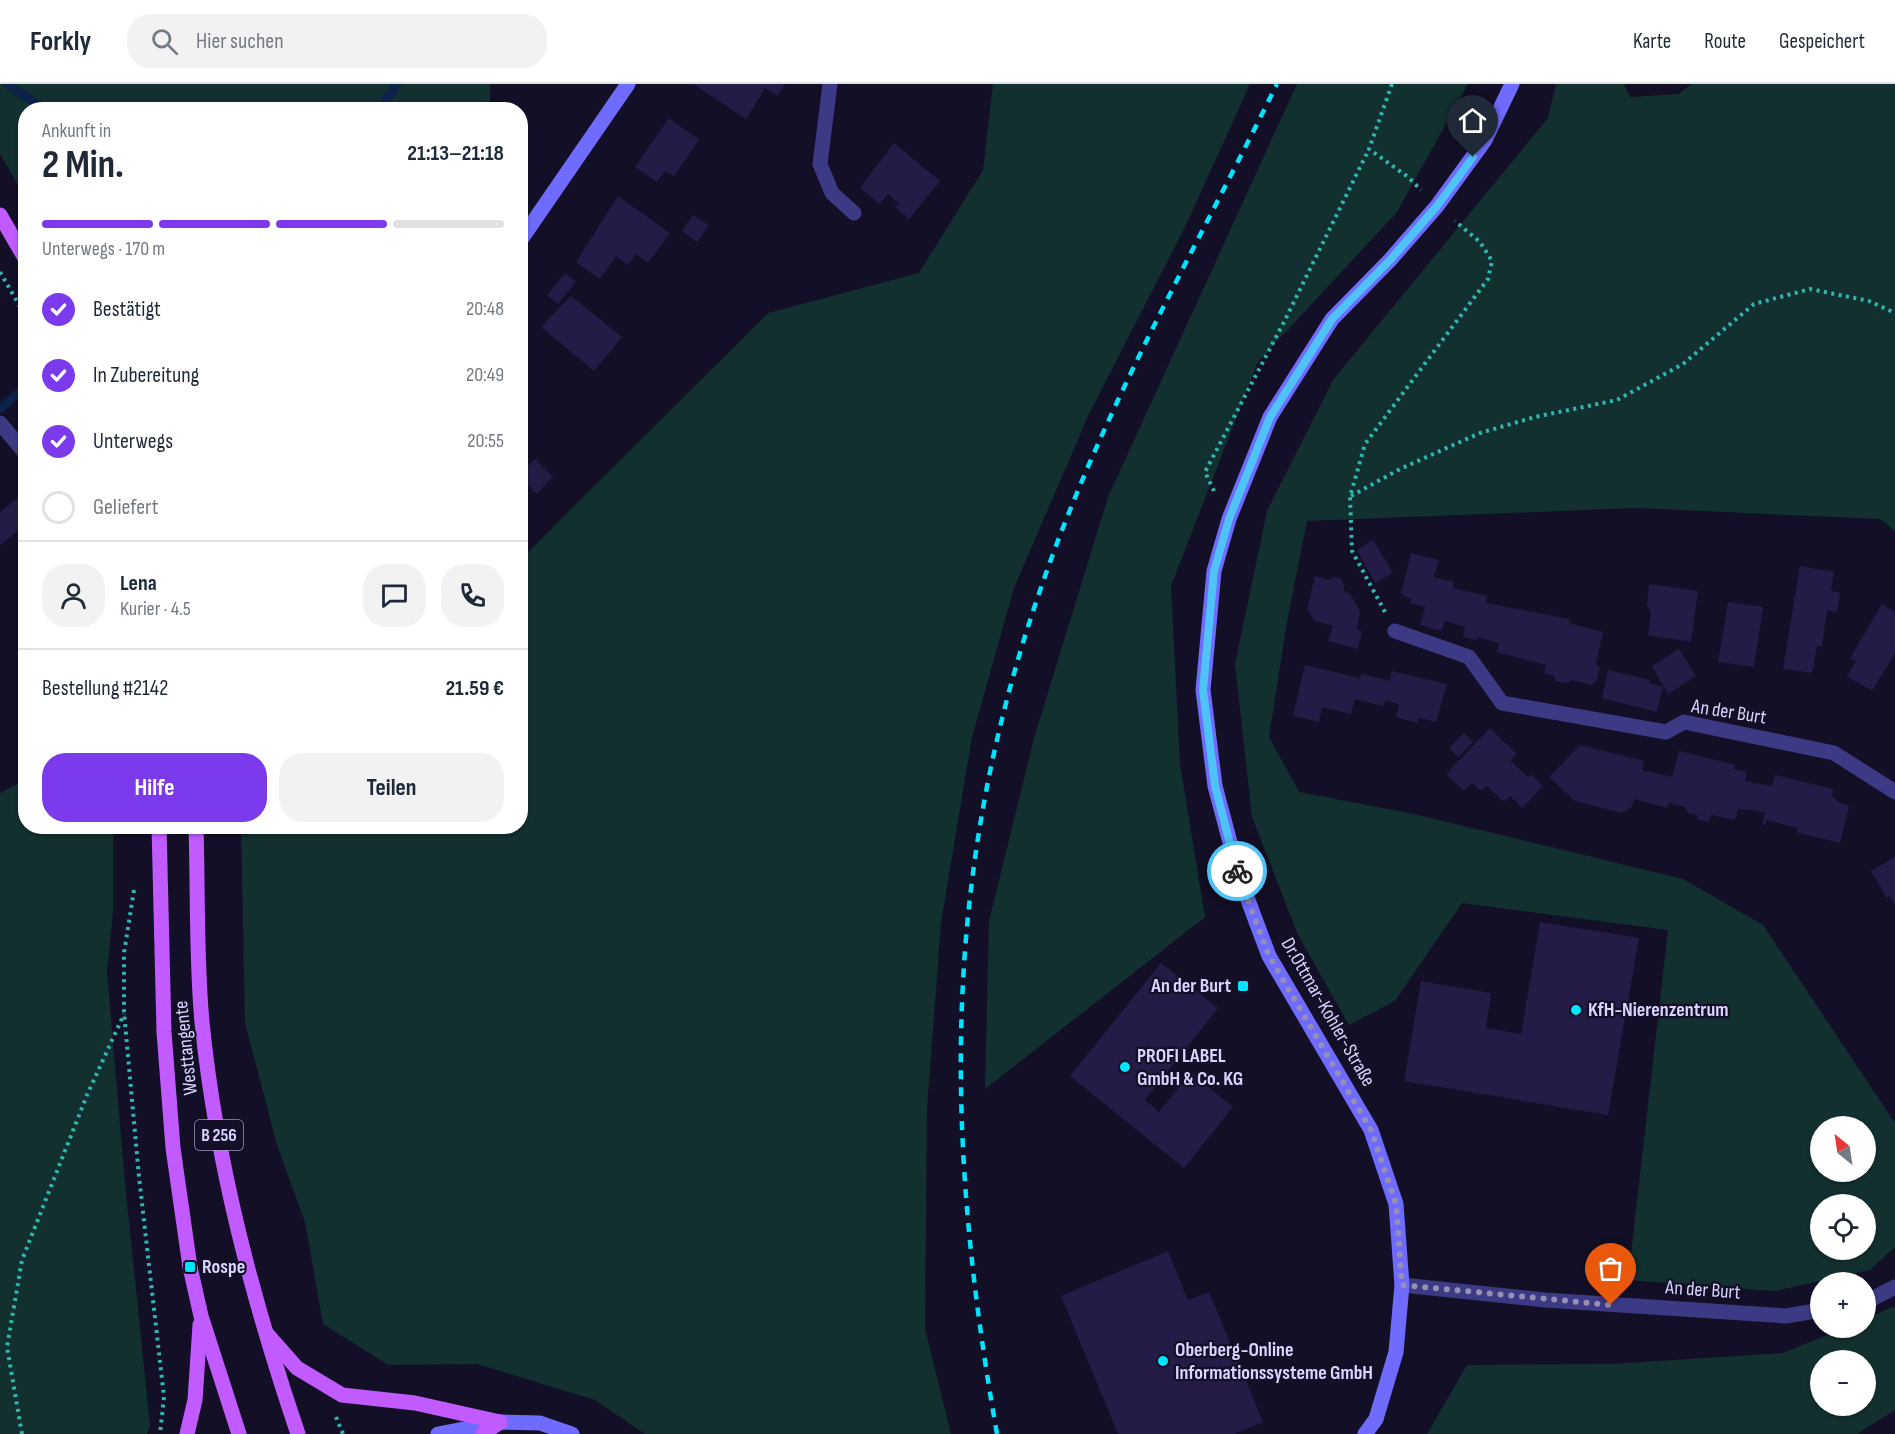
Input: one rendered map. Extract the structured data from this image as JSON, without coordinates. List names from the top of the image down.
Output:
{
  "streets": {
    "main road": ["Westtangente", "B 256"],
    "street": ["An der Burt", "Dr.Ottmar-Kohler-Straße"]
  },
  "crossings": [
    ["An der Burt", "Dr.Ottmar-Kohler-Straße"],
    ["Westtangente", "B 256"]
  ],
  "places": {
    "transit": ["An der Burt", "Rospe"],
    "other": ["KfH-Nierenzentrum", "PROFI LABEL GmbH & Co. KG", "Oberberg-Online Informationssysteme GmbH"]
  },
  "north": "top left",
  "page": {
    "header": "Forkly",
    "search": "Hier suchen",
    "nav": ["Karte", "Route", "Gespeichert"],
    "heading": ["2 Min.", "Ankunft in", "21:13–21:18"],
    "panel": [
      "Lena",
      "Kurier · 4.5",
      "Bestellung #2142",
      "21.59 €"
    ],
    "bar": "Unterwegs · 170 m",
    "list": [
      ["Bestätigt", "20:48"],
      ["In Zubereitung", "20:49"],
      ["Unterwegs", "20:55"],
      "Geliefert"
    ],
    "buttons": ["Hilfe", "Teilen"],
    "map_buttons": ["+", "−"]
  }
}
